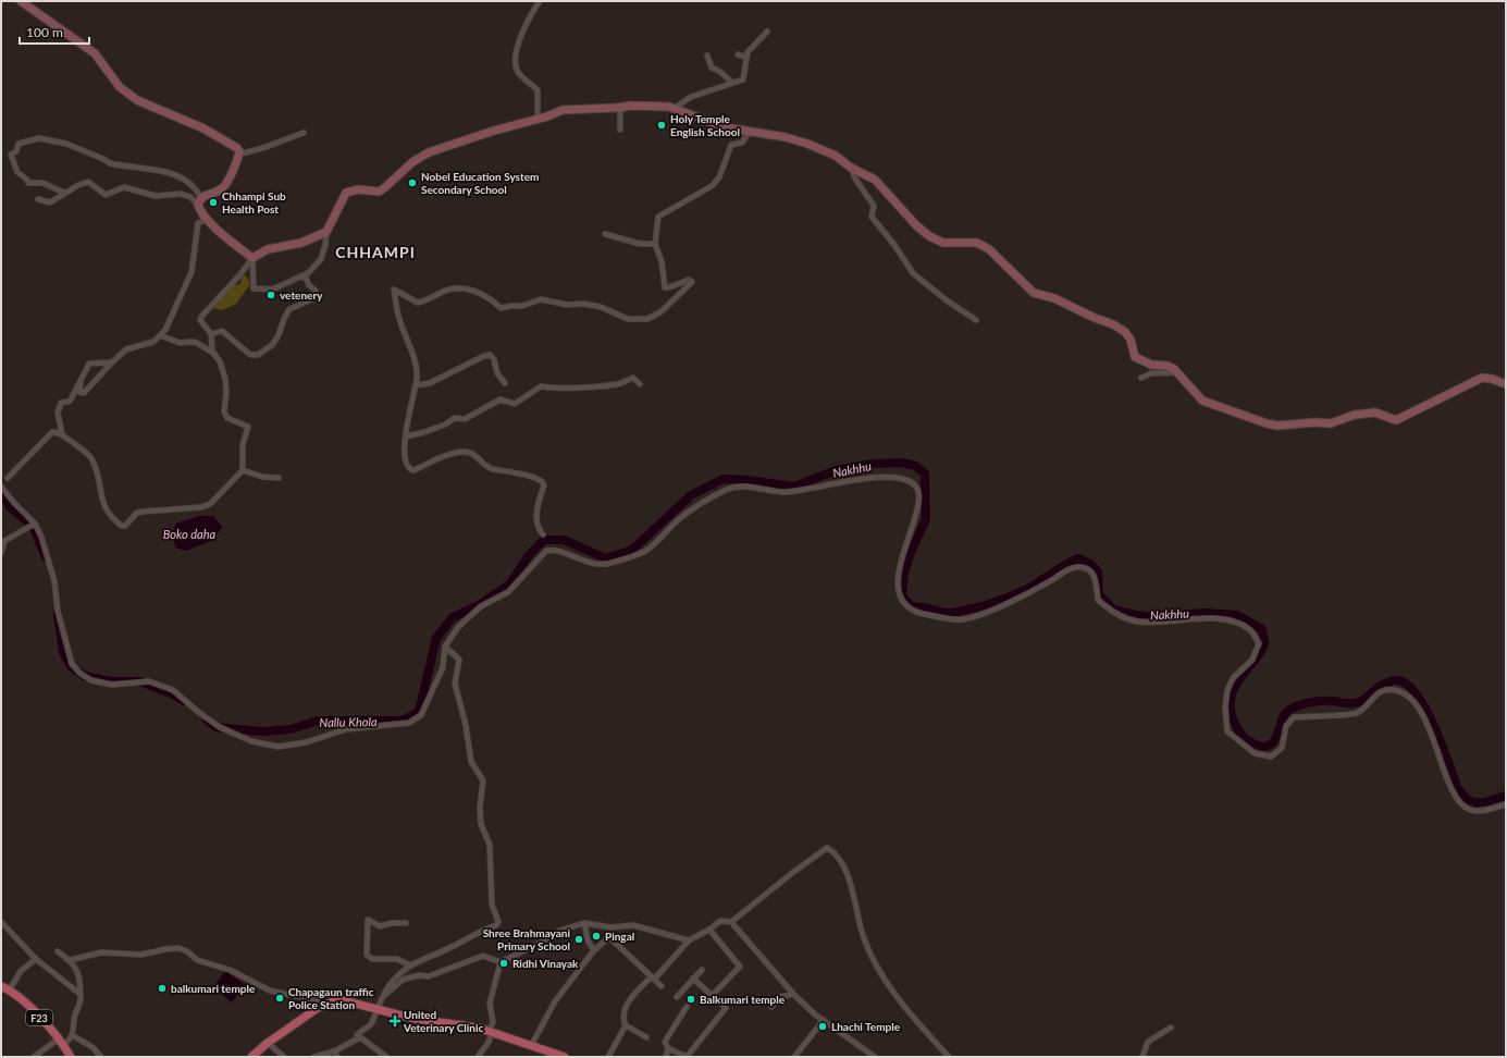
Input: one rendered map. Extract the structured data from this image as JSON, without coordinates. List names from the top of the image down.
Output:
{
  "streets": {
    "main road": ["F23"]
  },
  "districts": ["CHHAMPI"],
  "water": ["Nakhhu", "Boko daha", "Nallu Khola"],
  "places": {
    "other": [
      "Holy Temple English School",
      "Nobel Education System Secondary School",
      "Chhampi Sub Health Post",
      "vetenery",
      "Pingal",
      "Shree Brahmayani Primary School",
      "Ridhi Vinayak",
      "balkumari temple",
      "Chapagaun traffic Police Station",
      "Balkumari temple",
      "Lhachi Temple"
    ],
    "health": ["United Veterinary Clinic"]
  },
  "scale_bar": "100 m"
}
